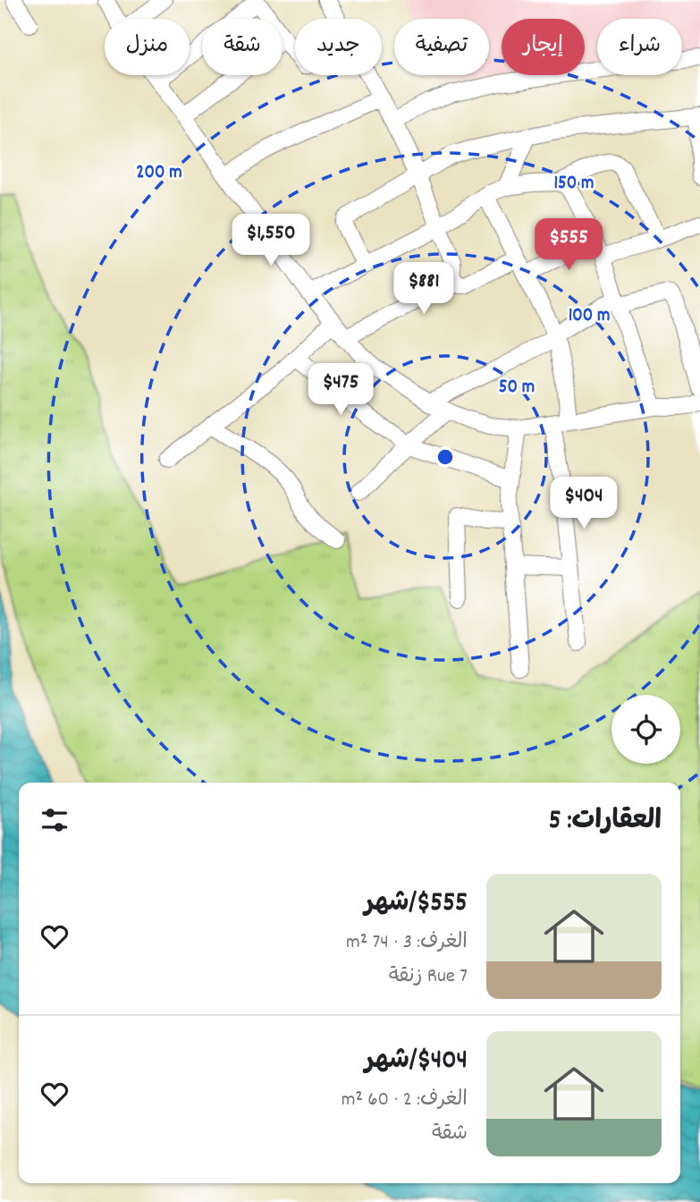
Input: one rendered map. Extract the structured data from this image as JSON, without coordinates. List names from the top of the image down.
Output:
{
  "page": {
    "chip": [
      "شراء",
      "إيجار",
      "تصفية",
      "جديد",
      "شقة",
      "منزل"
    ],
    "price": [
      "$1,550",
      "$555",
      "$881",
      "$475",
      "$404"
    ],
    "heading": "العقارات: 5",
    "list": [
      {
        "name": "$555/شهر",
        "note": "الغرف: 3 · 74 m² · Rue 7 زنقة"
      },
      {
        "name": "$404/شهر",
        "note": "الغرف: 2 · 60 m² · شقة"
      }
    ]
  },
  "rings": [
    "200 m",
    "150 m",
    "100 m",
    "50 m"
  ]
}
